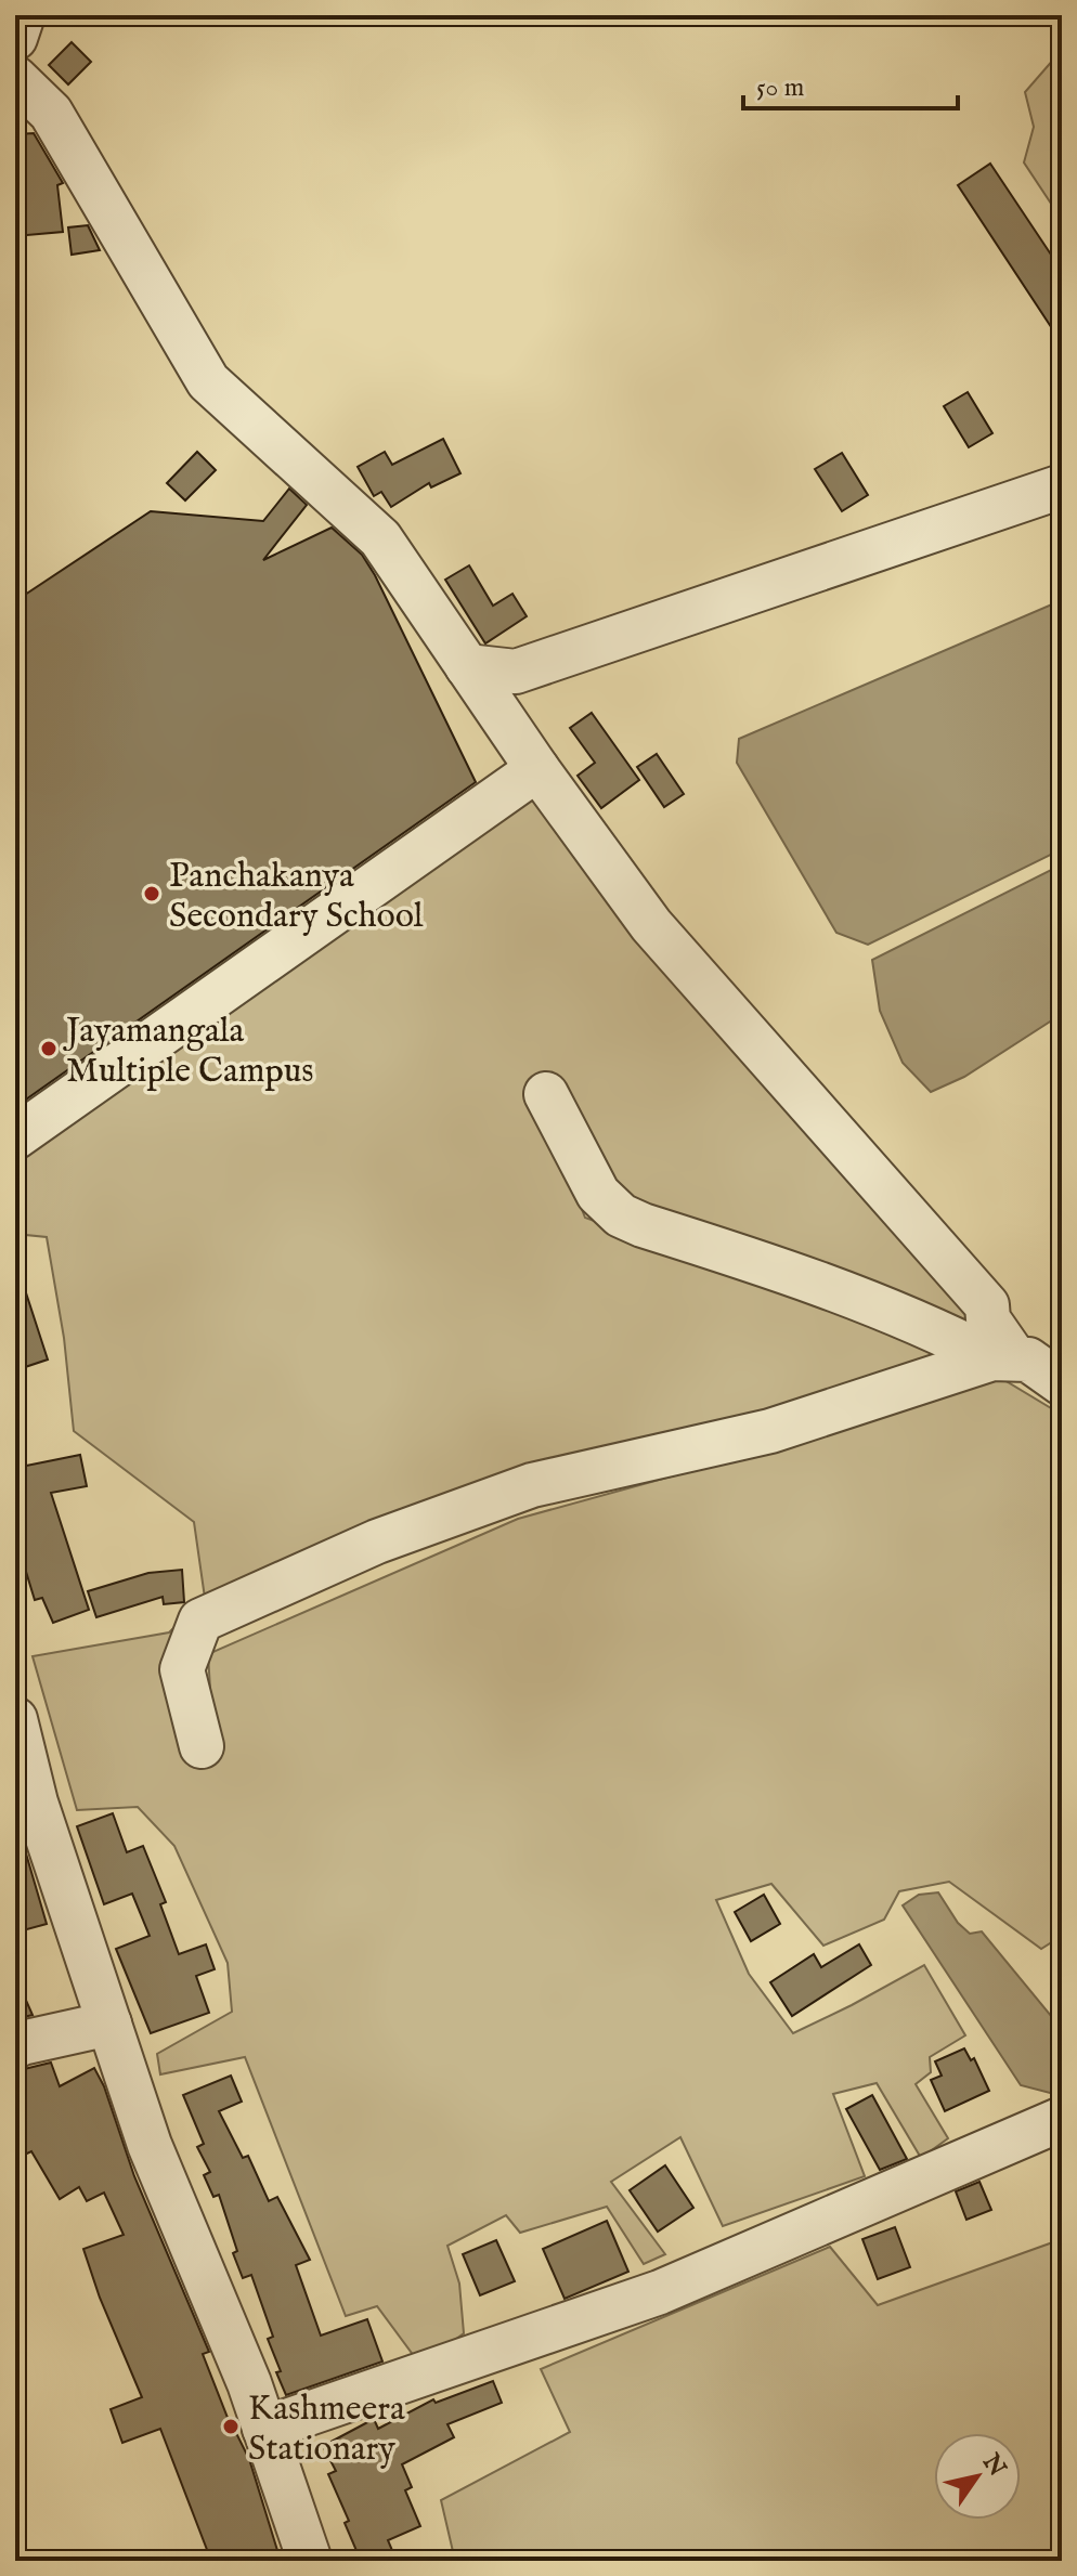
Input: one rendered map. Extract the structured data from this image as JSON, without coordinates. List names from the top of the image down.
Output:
{
  "places": ["Panchakanya Secondary School", "Jayamangala Multiple Campus", "Kashmeera Stationary"],
  "scale_bar": "50 m",
  "north": "top right"
}
